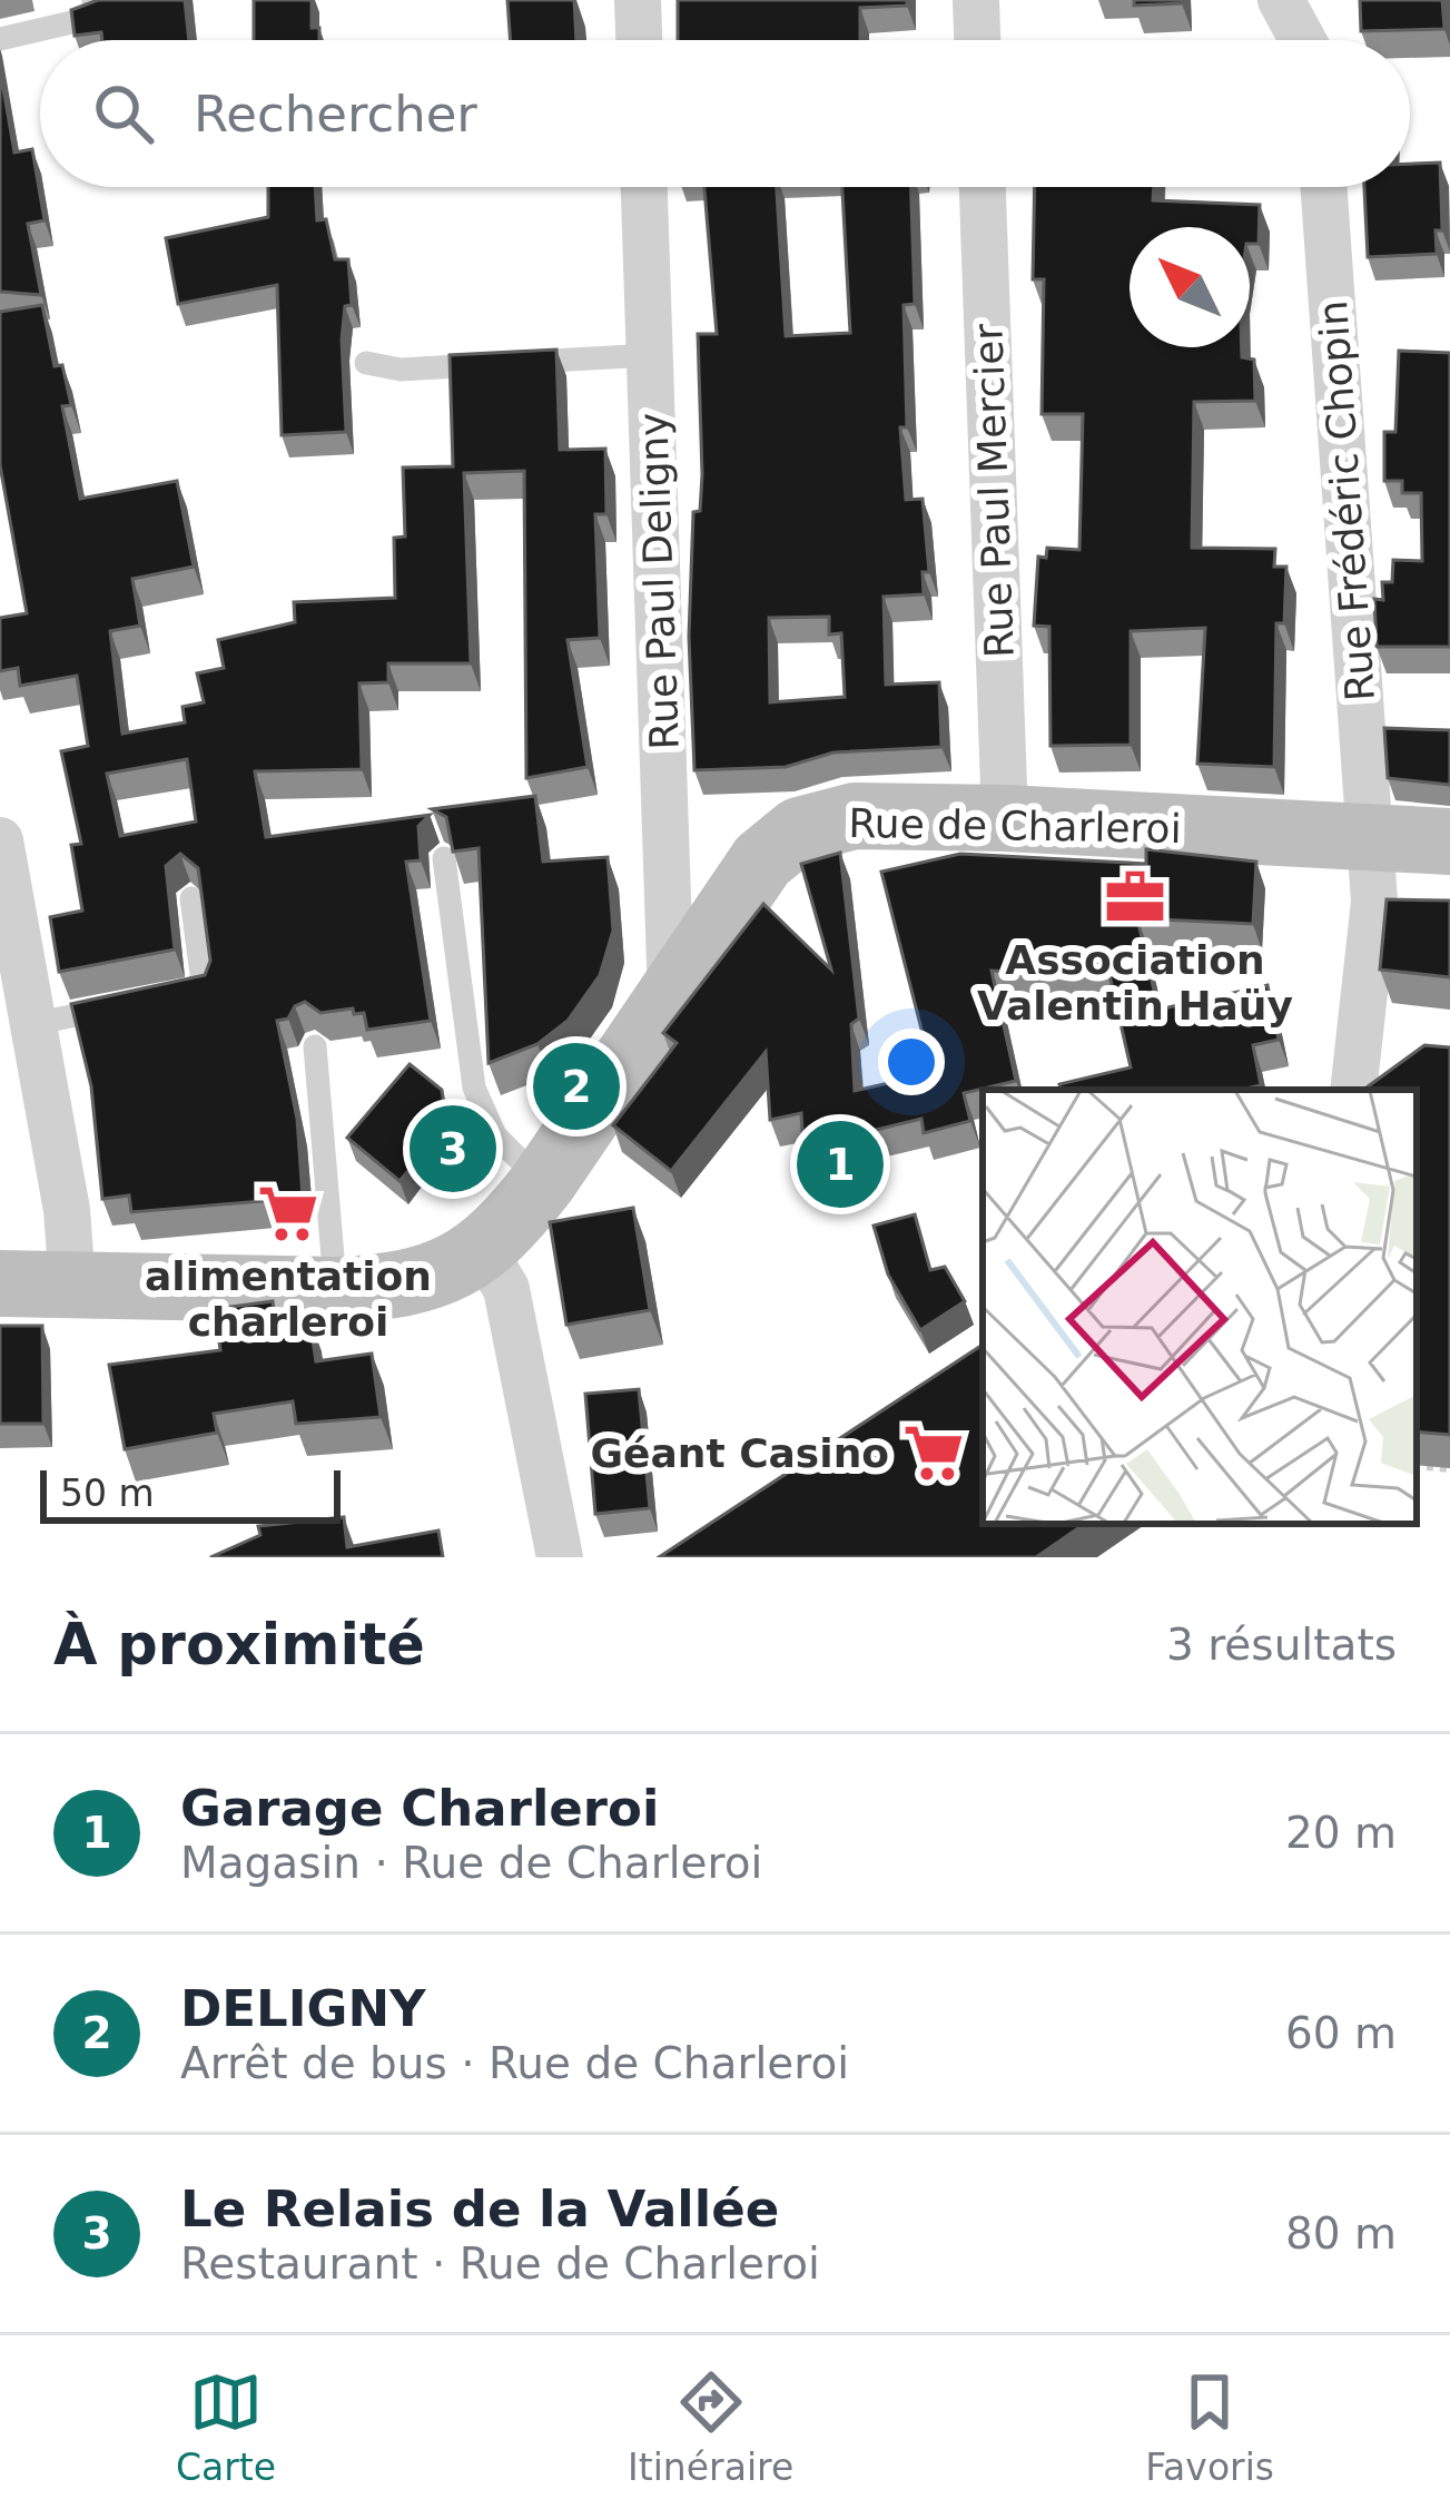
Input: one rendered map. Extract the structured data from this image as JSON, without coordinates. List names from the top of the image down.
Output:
{
  "streets": {
    "street": [
      "Rue Paul Mercier",
      "Rue Frédéric Chopin",
      "Rue Paul Deligny",
      "Rue de Charleroi"
    ]
  },
  "crossings": [
    ["Rue Paul Mercier", "Rue de Charleroi"],
    ["Rue Frédéric Chopin", "Rue de Charleroi"],
    ["Rue Paul Deligny", "Rue de Charleroi"]
  ],
  "places": {
    "office": ["Association Valentin Haüy"],
    "supermarket": ["alimentation charleroi", "Géant Casino"]
  },
  "scale_bar": "50 m",
  "north": "top left",
  "page": {
    "search": "Rechercher",
    "pins": ["2", "3", "1"],
    "scale": "50 m",
    "heading": ["À proximité", "3 résultats"],
    "list": [
      {
        "mark": "1",
        "name": "Garage Charleroi",
        "note": "Magasin · Rue de Charleroi",
        "value": "20 m"
      },
      {
        "mark": "2",
        "name": "DELIGNY",
        "note": "Arrêt de bus · Rue de Charleroi",
        "value": "60 m"
      },
      {
        "mark": "3",
        "name": "Le Relais de la Vallée",
        "note": "Restaurant · Rue de Charleroi",
        "value": "80 m"
      }
    ],
    "nav": ["Carte", "Itinéraire", "Favoris"]
  }
}
